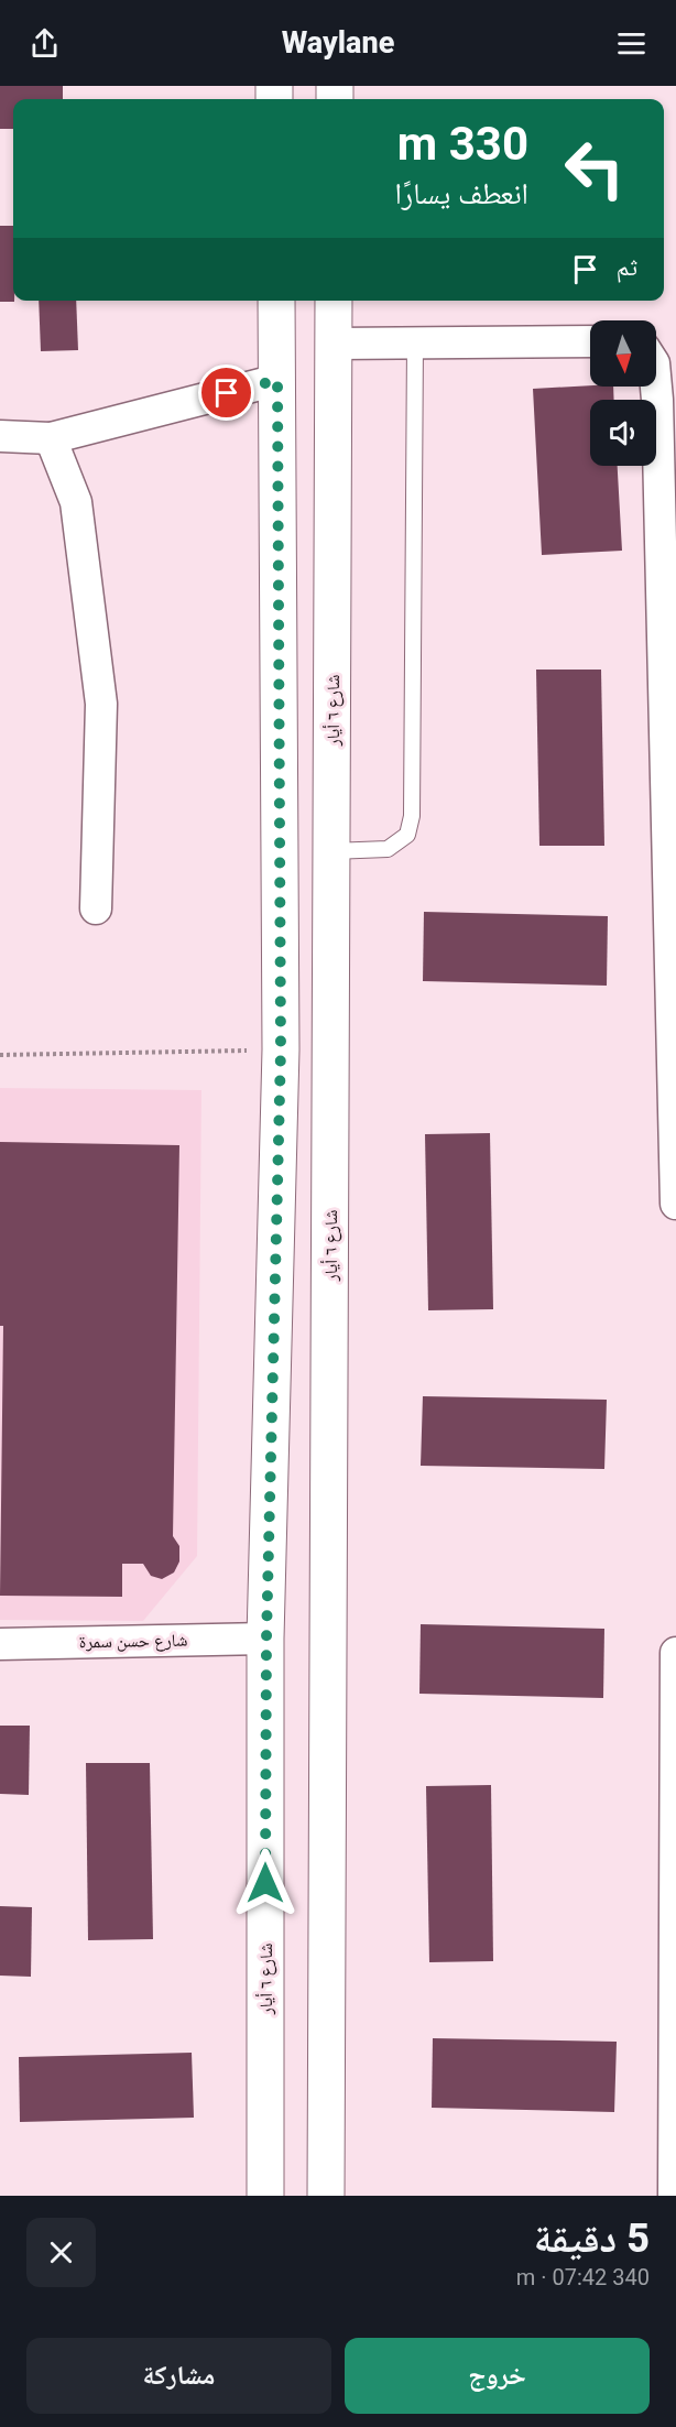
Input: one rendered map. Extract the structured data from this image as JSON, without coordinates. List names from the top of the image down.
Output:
{
  "streets": {
    "main road": ["شارع ٦ أيار"],
    "street": ["شارع حسن سمرة"]
  },
  "crossings": [
    ["شارع ٦ أيار", "شارع حسن سمرة"]
  ],
  "north": "bottom",
  "page": {
    "header": "Waylane",
    "turn": ["330 m", "انعطف يسارًا"],
    "then": "ثم",
    "heading": ["5 دقيقة", "340 m · 07:42"],
    "buttons": ["خروج", "مشاركة"]
  }
}
